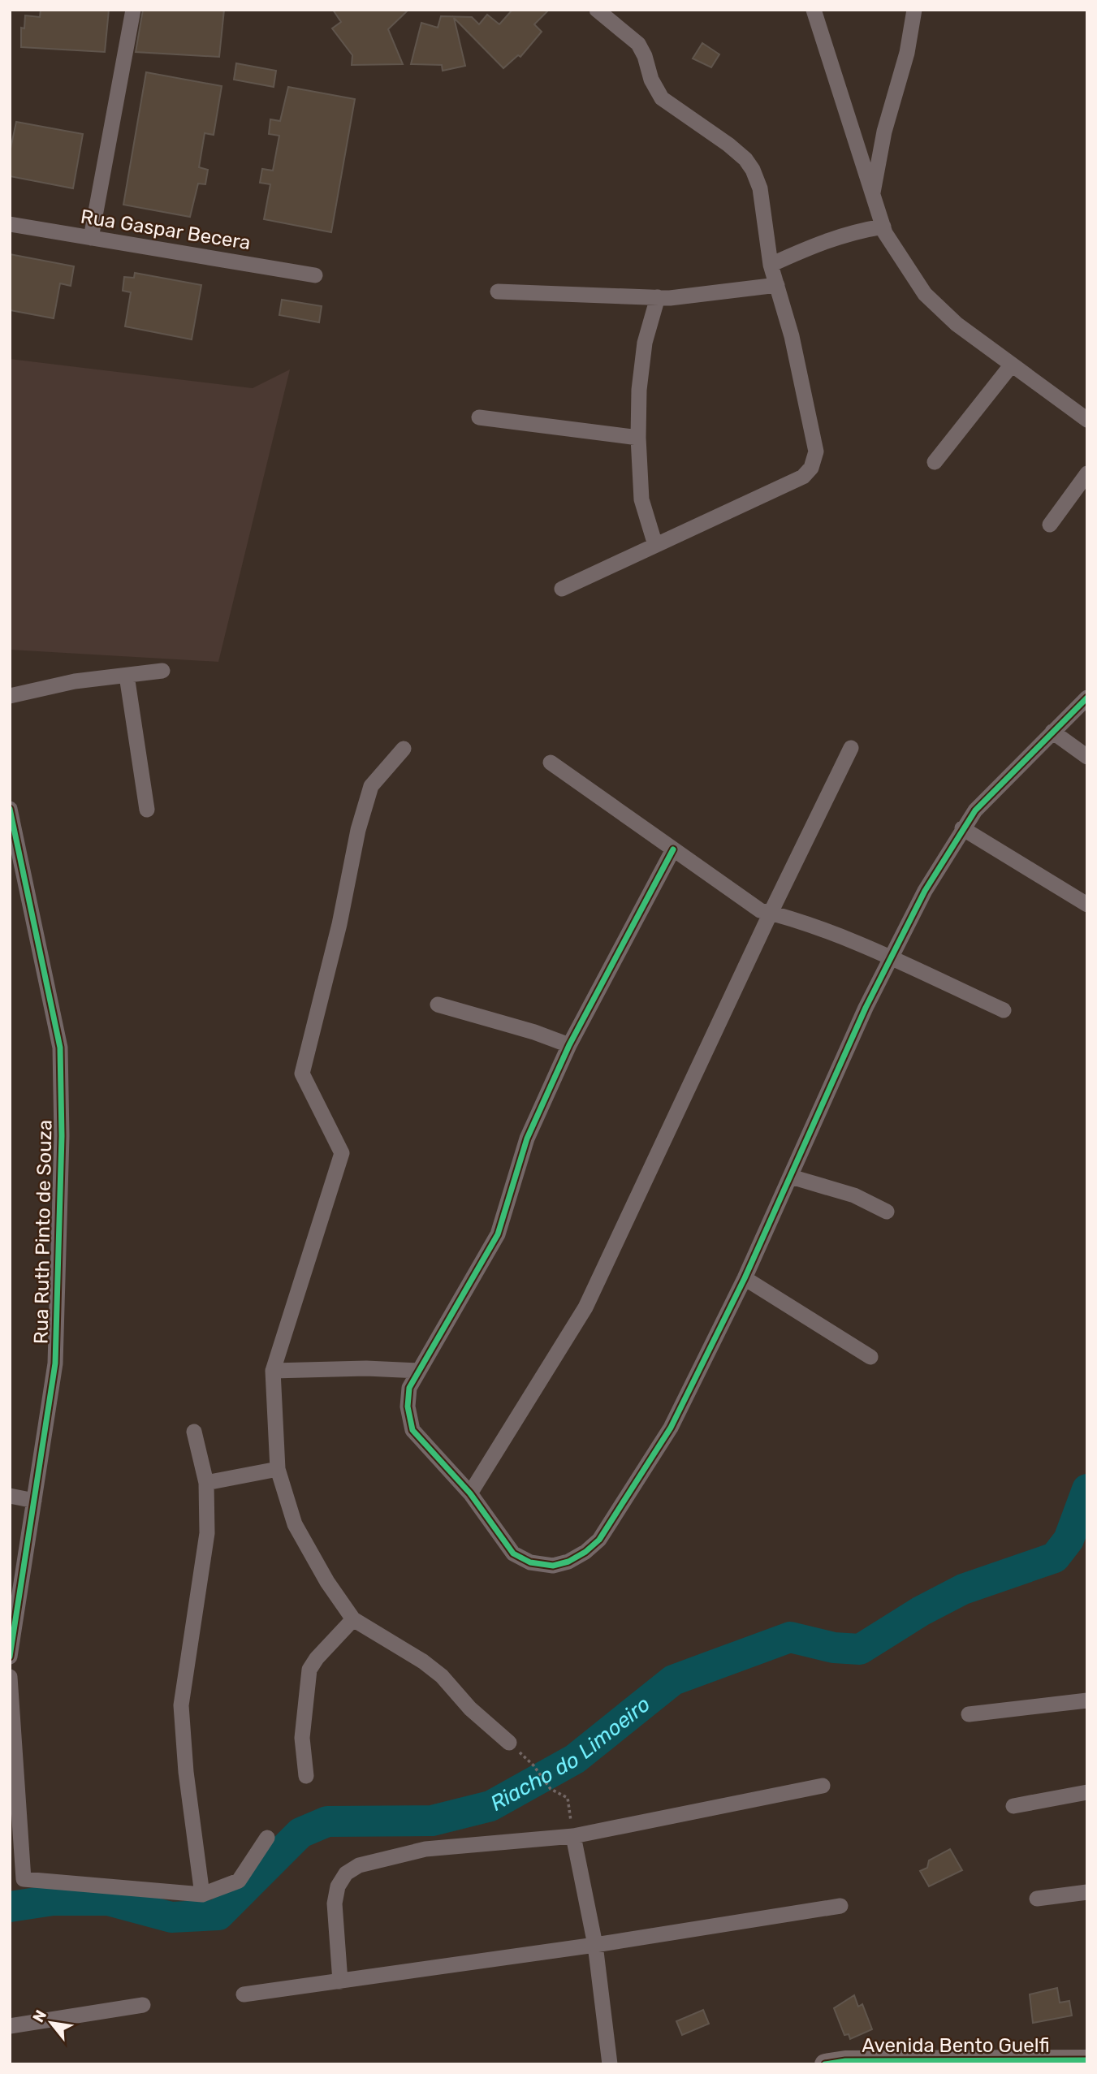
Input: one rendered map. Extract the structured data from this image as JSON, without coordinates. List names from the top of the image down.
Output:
{
  "streets": {
    "main road": ["Avenida Bento Guelfi"],
    "street": ["Rua Gaspar Becera", "Rua Ruth Pinto de Souza"]
  },
  "water": ["Riacho do Limoeiro"],
  "north": "top left"
}
